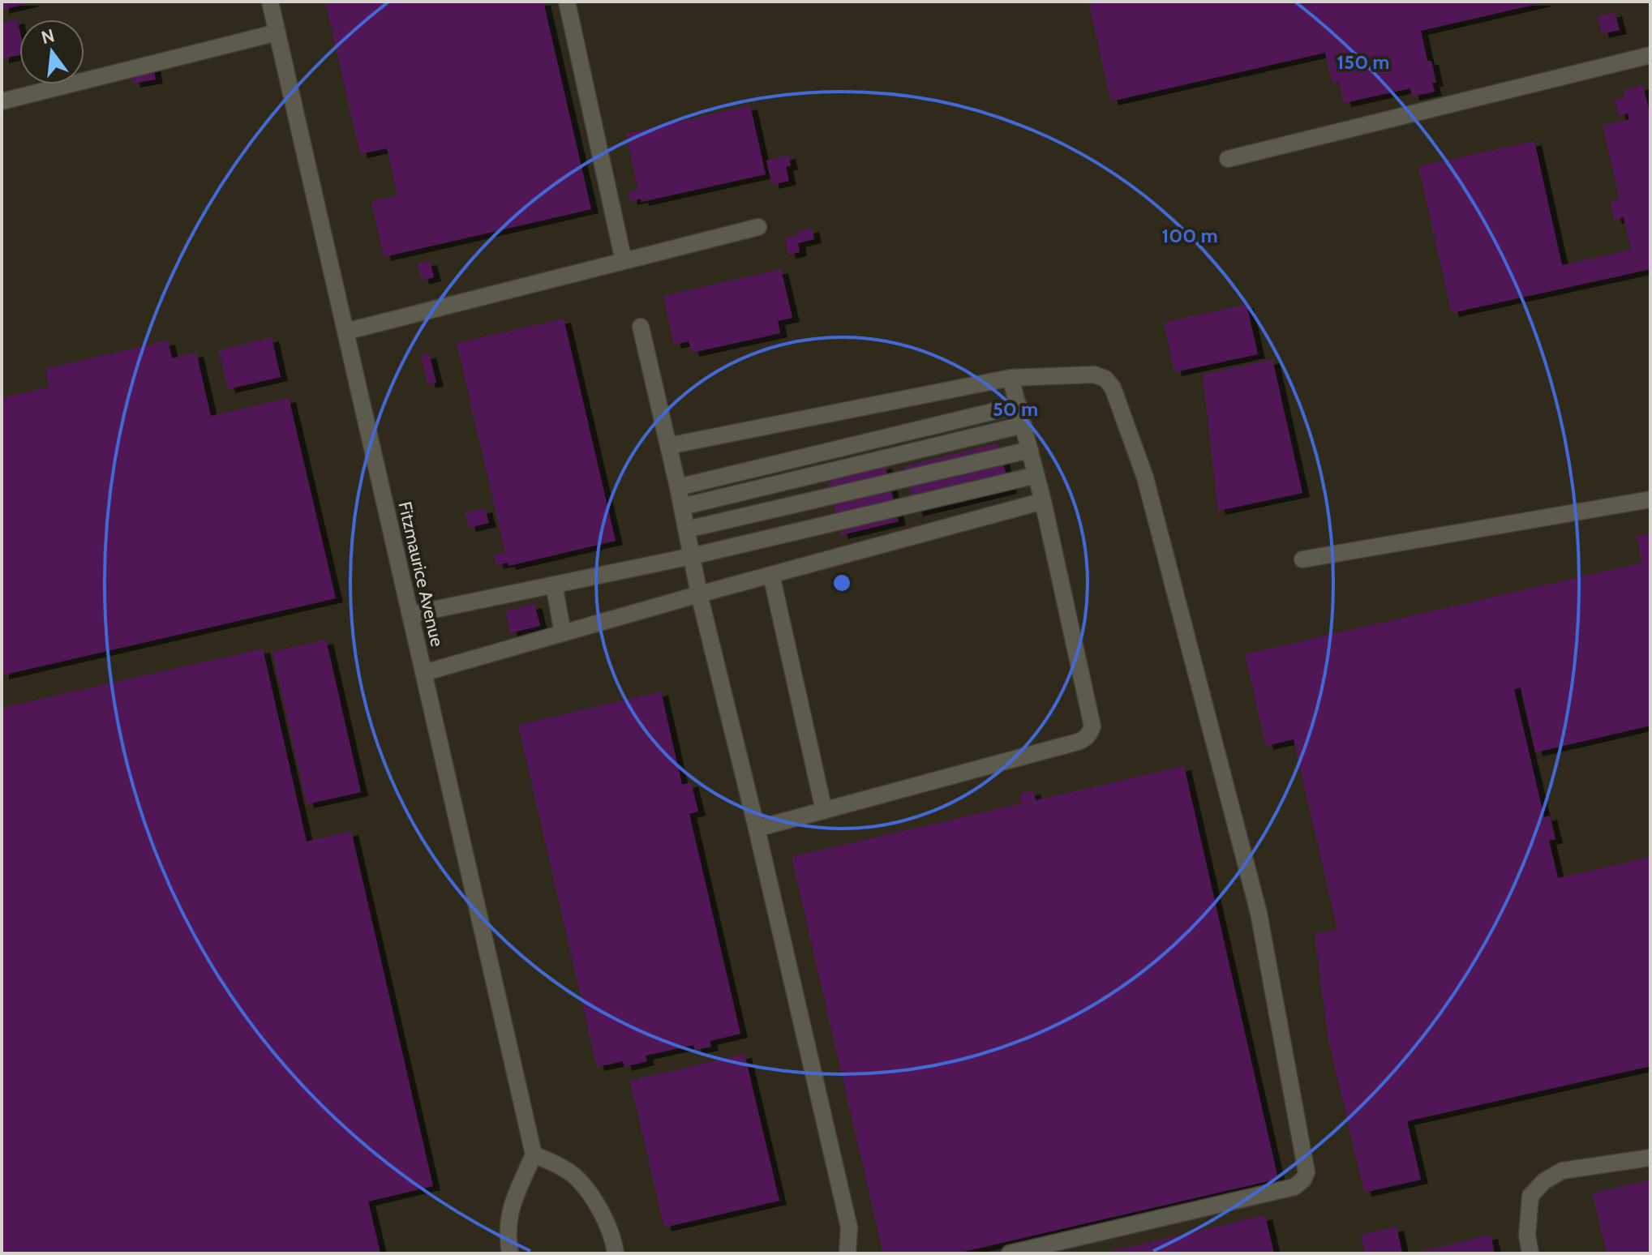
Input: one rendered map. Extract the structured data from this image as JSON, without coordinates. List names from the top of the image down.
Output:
{
  "streets": {
    "street": ["Fitzmaurice Avenue"]
  },
  "north": "top",
  "rings": ["150 m", "100 m", "50 m"]
}
